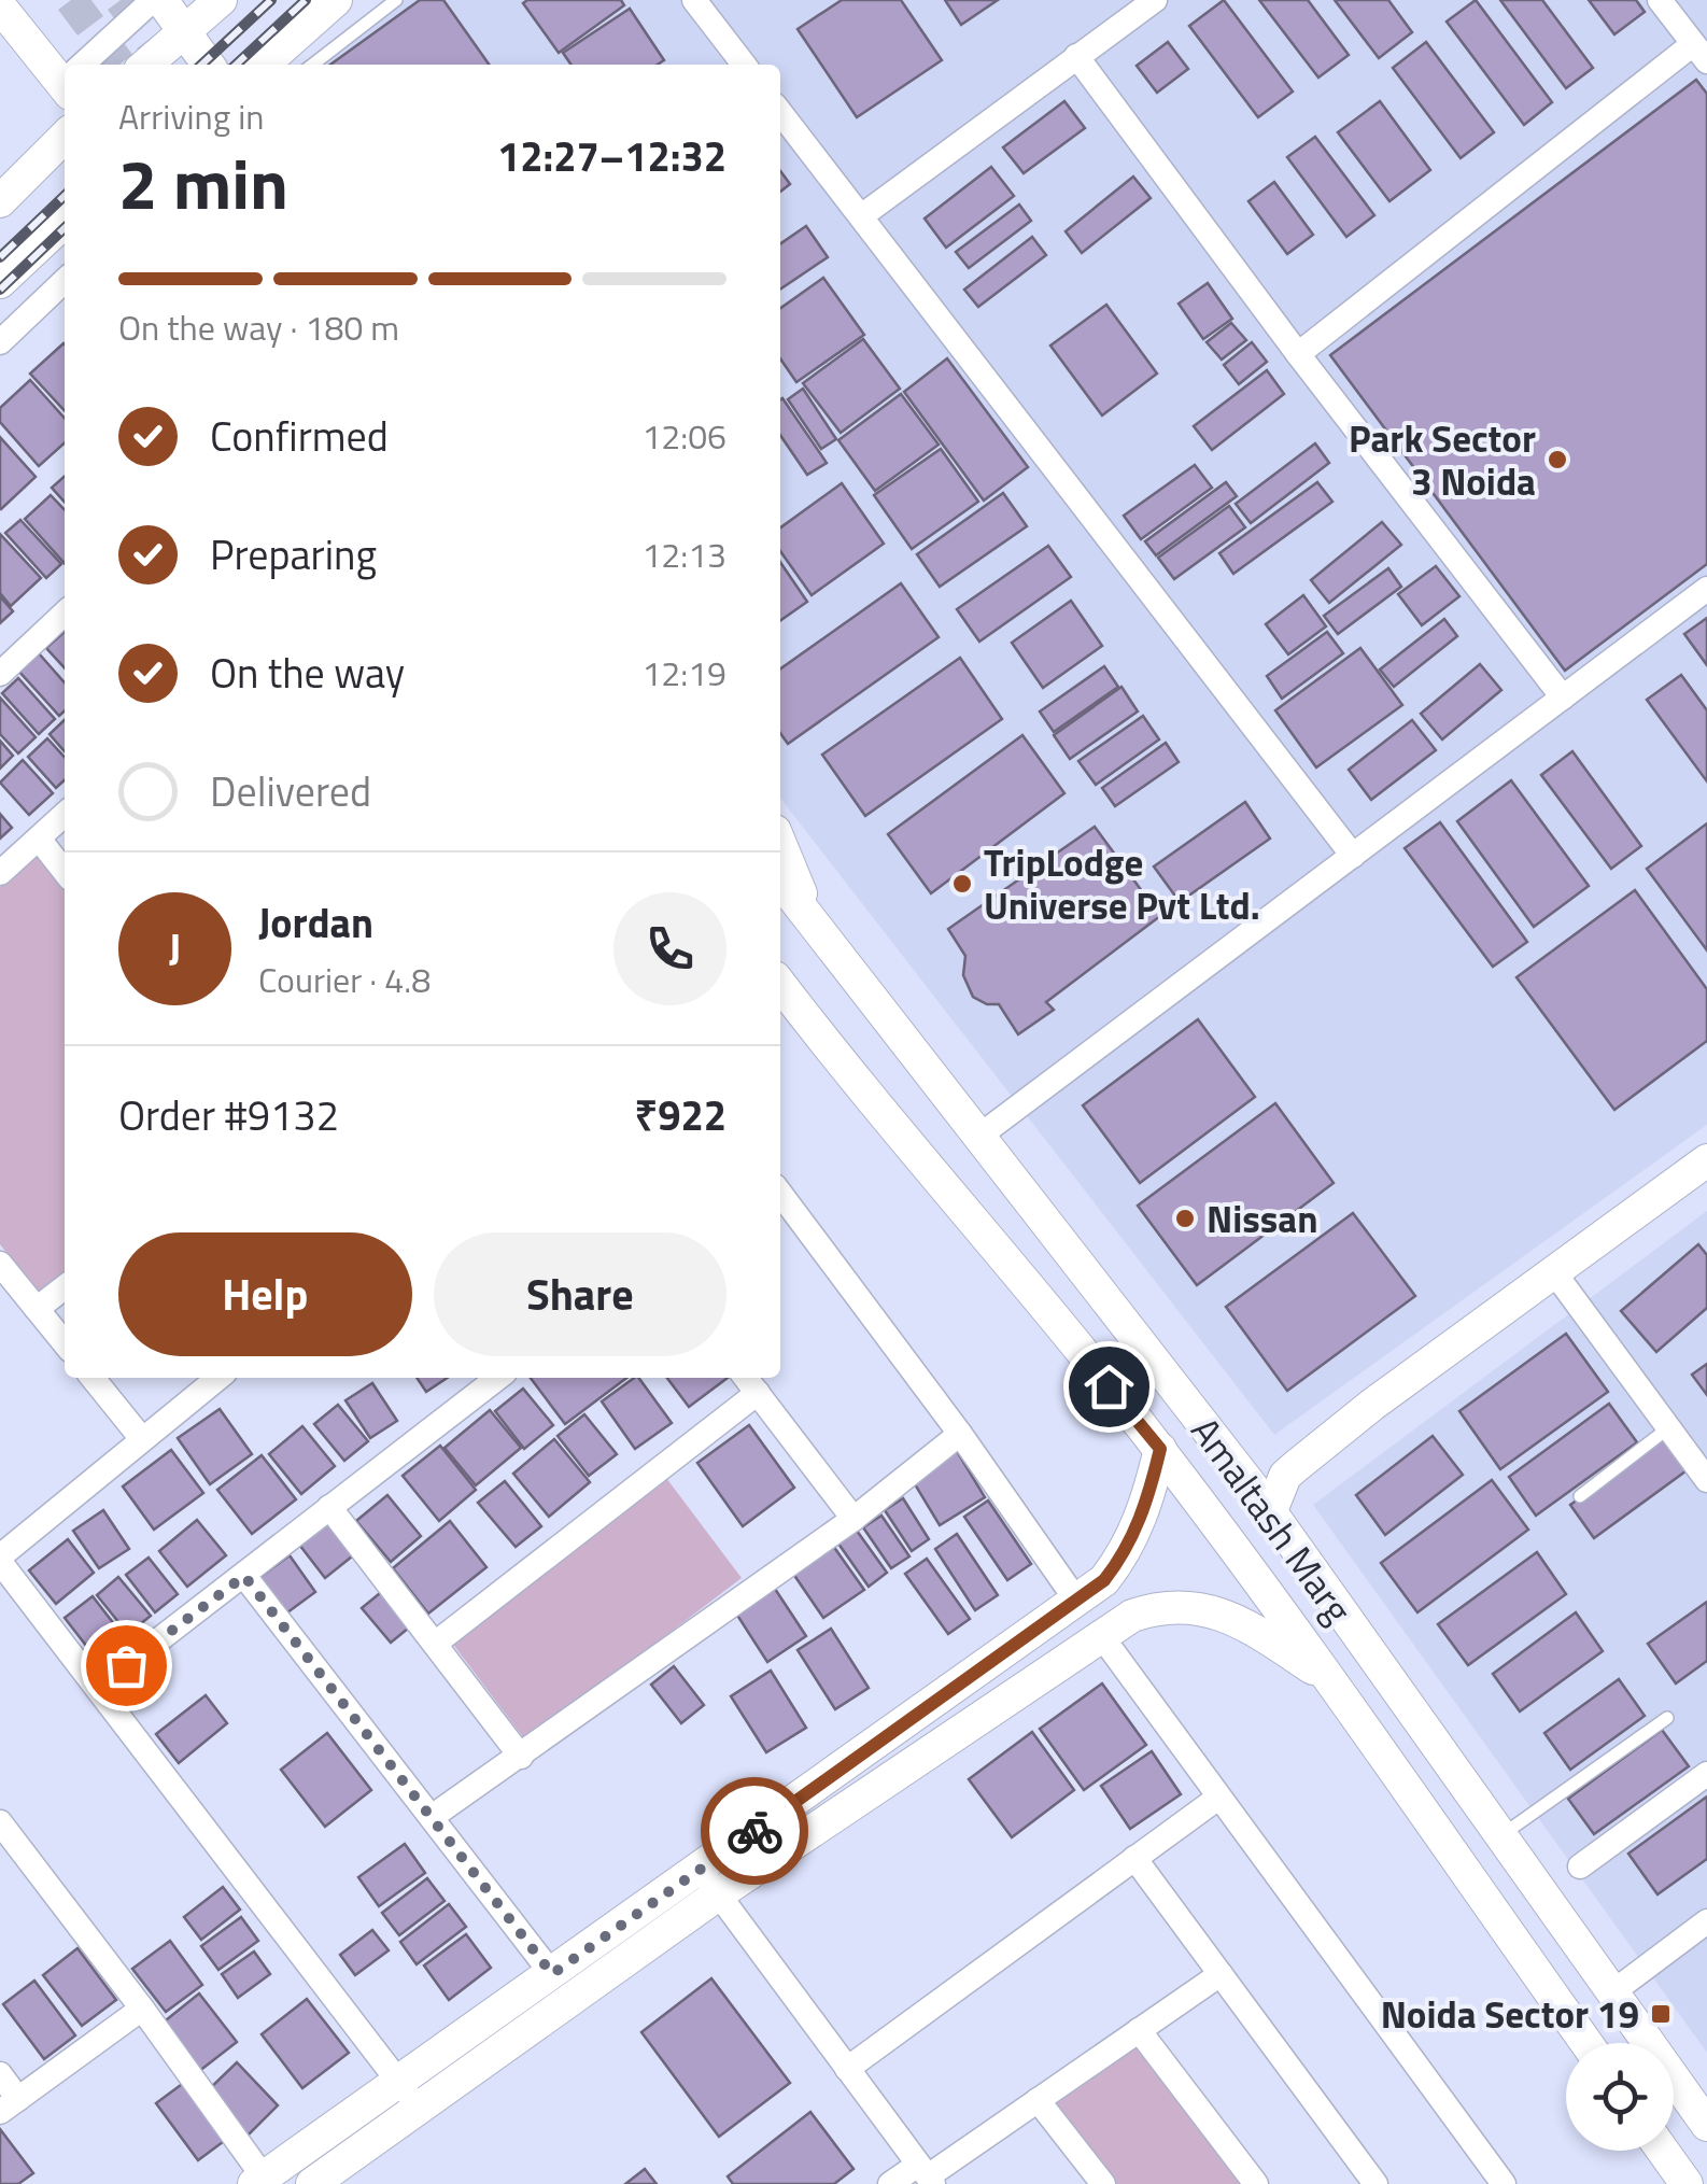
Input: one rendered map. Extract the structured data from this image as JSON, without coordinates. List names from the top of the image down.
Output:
{
  "streets": {
    "main road": ["Amaltash Marg"]
  },
  "places": {
    "other": ["Park Sector 3 Noida", "TripLodge Universe Pvt Ltd.", "Nissan"],
    "transit": ["Noida Sector 19"]
  },
  "page": {
    "heading": ["2 min", "Arriving in", "12:27–12:32"],
    "panel": [
      "Jordan",
      "Courier · 4.8",
      "Order #9132",
      "₹922"
    ],
    "bar": "On the way · 180 m",
    "list": [
      ["Confirmed", "12:06"],
      ["Preparing", "12:13"],
      ["On the way", "12:19"],
      "Delivered"
    ],
    "round": "J",
    "buttons": ["Help", "Share"]
  }
}
